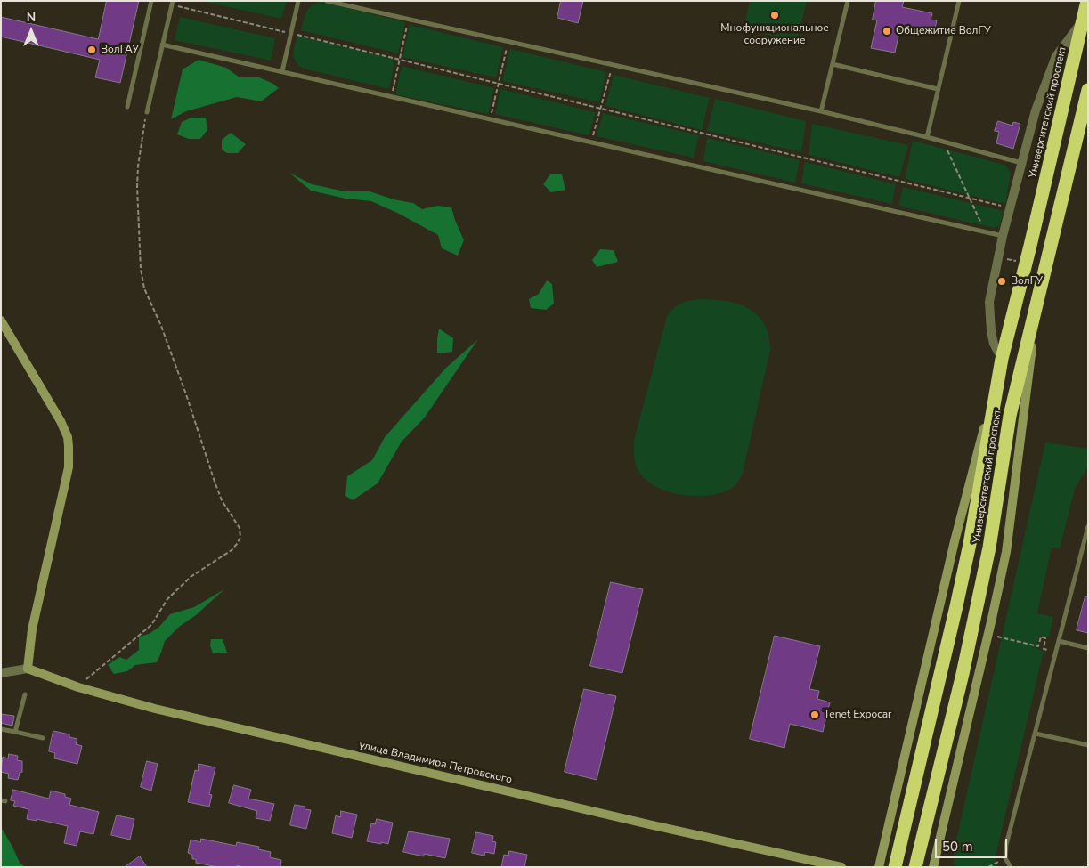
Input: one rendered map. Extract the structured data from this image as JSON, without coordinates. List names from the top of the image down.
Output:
{
  "streets": {
    "highway": ["Университетский проспект"],
    "street": ["улица Владимира Петровского"]
  },
  "places": [
    "Мнофункциональное сооружение",
    "Общежитие ВолГУ",
    "ВолГАУ",
    "ВолГУ",
    "Tenet Expocar"
  ],
  "scale_bar": "50 m",
  "north": "top"
}
